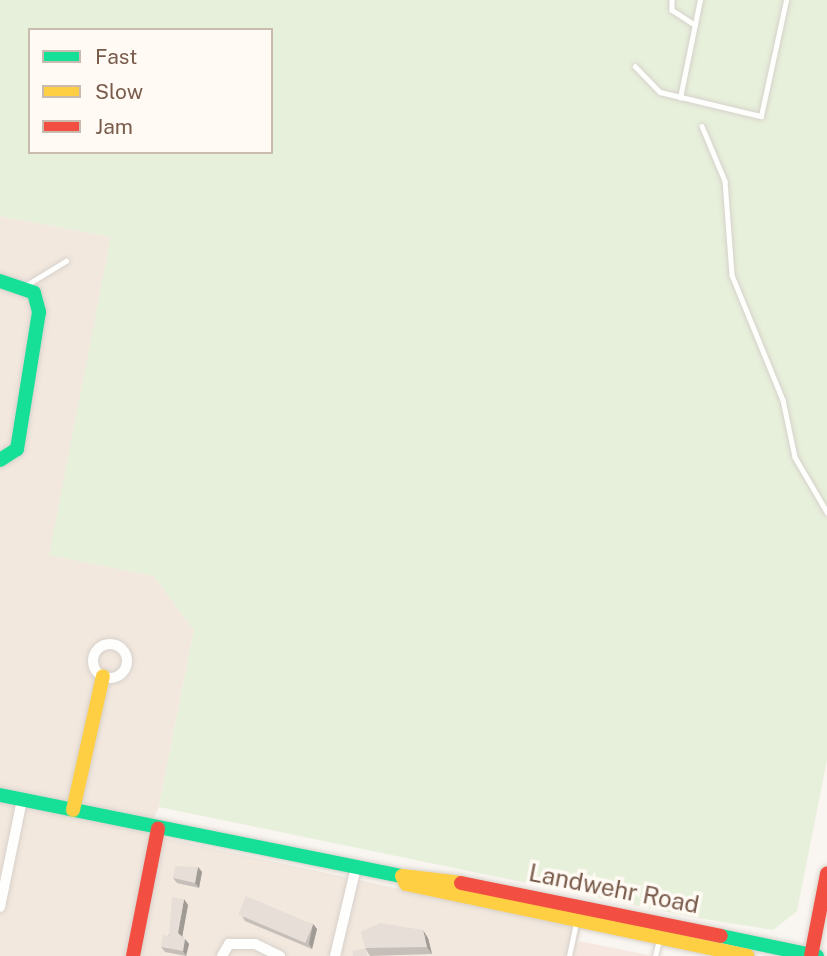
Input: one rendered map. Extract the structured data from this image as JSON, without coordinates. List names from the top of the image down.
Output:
{
  "streets": {
    "main road": ["Landwehr Road"]
  },
  "legend": ["Fast", "Slow", "Jam"]
}
